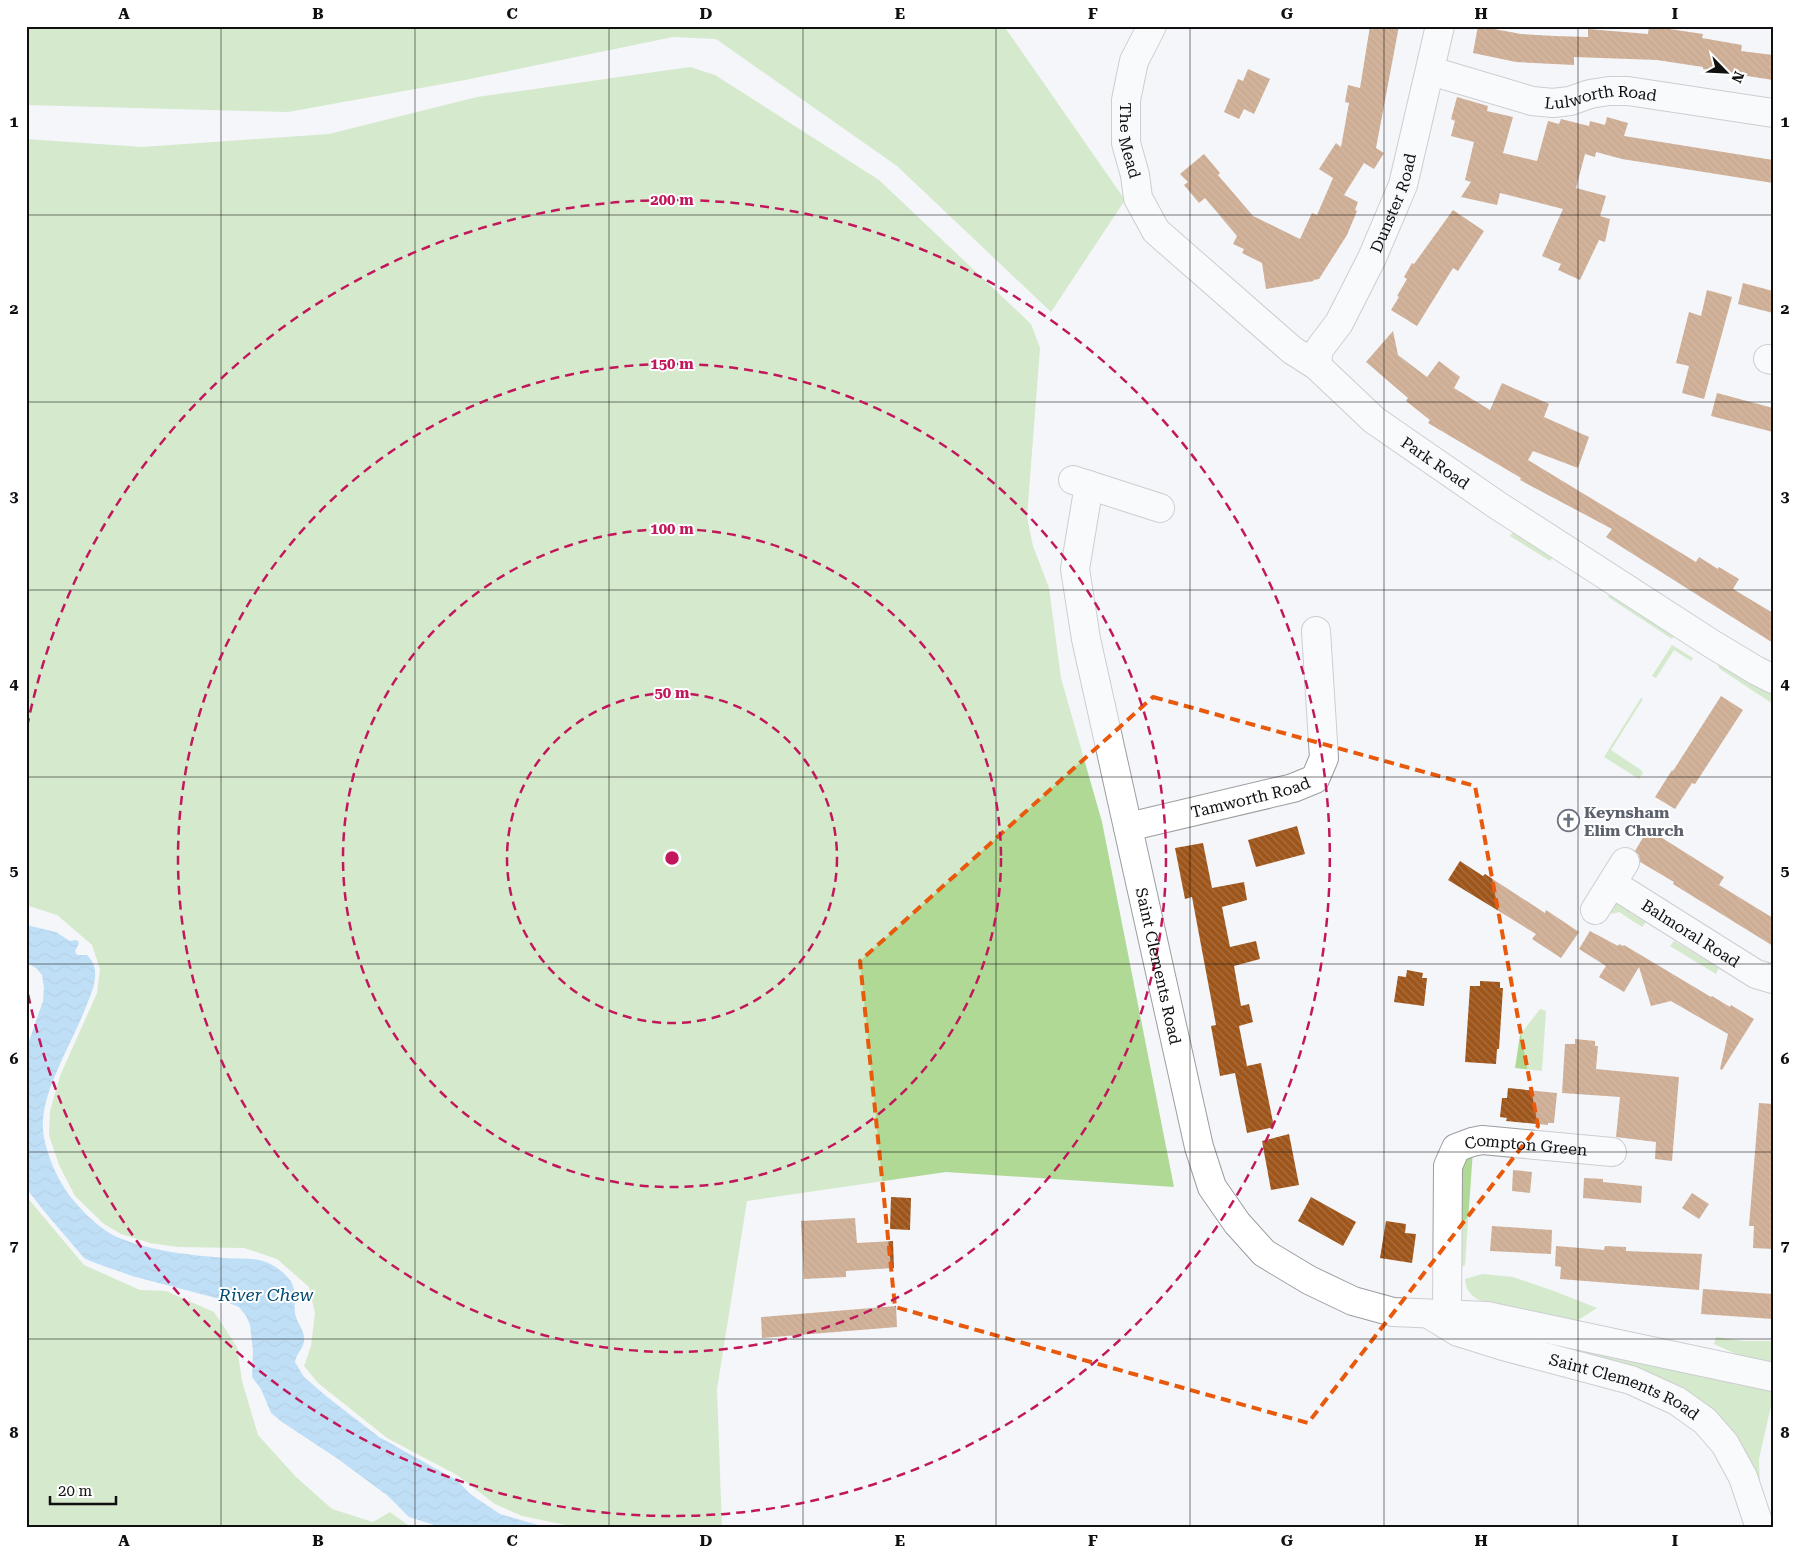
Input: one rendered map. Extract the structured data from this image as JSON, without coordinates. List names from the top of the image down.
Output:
{
  "streets": {
    "street": [
      "Lulworth Road",
      "The Mead",
      "Dunster Road",
      "Park Road",
      "Tamworth Road",
      "Balmoral Road",
      "Saint Clements Road",
      "Compton Green"
    ]
  },
  "crossings": [
    ["Lulworth Road", "Dunster Road"],
    ["The Mead", "Park Road"],
    ["Dunster Road", "Park Road"],
    ["Tamworth Road", "Saint Clements Road"],
    ["Saint Clements Road", "Compton Green"]
  ],
  "water": ["River Chew"],
  "places": {
    "church": ["Keynsham Elim Church"]
  },
  "scale_bar": "20 m",
  "north": "bottom right",
  "grid": {
    "columns": [
      "A",
      "B",
      "C",
      "D",
      "E",
      "F",
      "G",
      "H",
      "I"
    ],
    "rows": [
      "1",
      "2",
      "3",
      "4",
      "5",
      "6",
      "7",
      "8"
    ]
  },
  "rings": [
    "200 m",
    "150 m",
    "100 m",
    "50 m"
  ]
}
